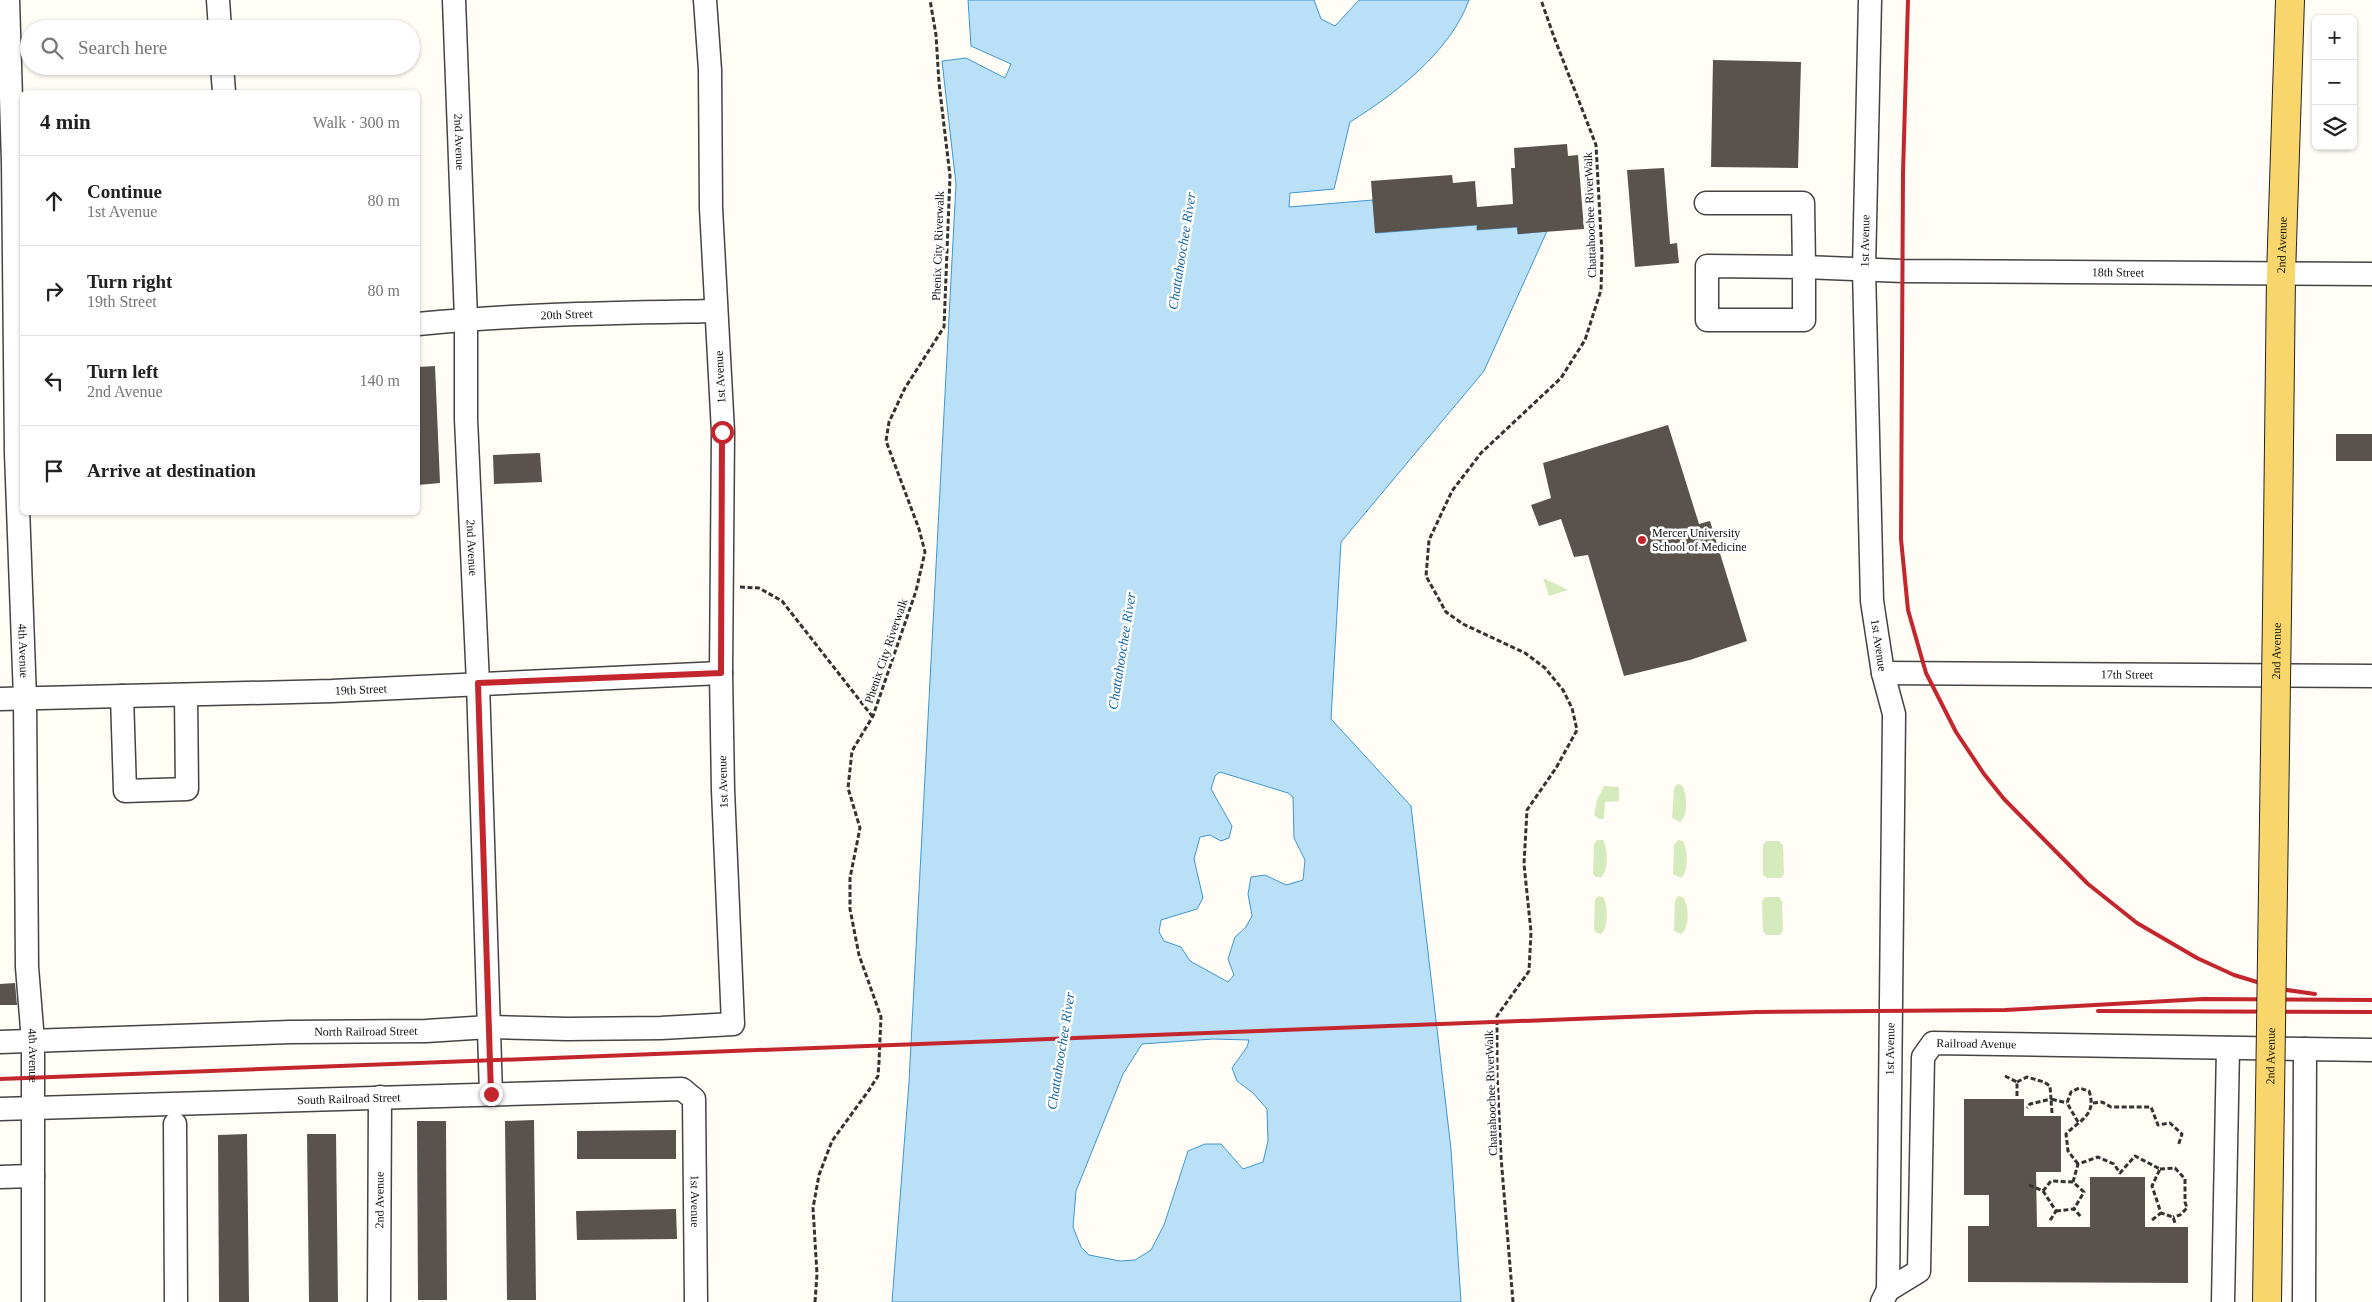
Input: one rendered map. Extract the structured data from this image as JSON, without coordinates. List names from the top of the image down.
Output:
{
  "streets": {
    "main road": ["2nd Avenue"],
    "street": [
      "1st Avenue",
      "18th Street",
      "20th Street",
      "4th Avenue",
      "17th Street",
      "19th Street",
      "North Railroad Street",
      "Railroad Avenue",
      "South Railroad Street"
    ],
    "path": ["Chattahoochee RiverWalk", "Phenix City Riverwalk"]
  },
  "crossings": [
    ["2nd Avenue", "18th Street"],
    ["2nd Avenue", "20th Street"],
    ["2nd Avenue", "19th Street"],
    ["2nd Avenue", "North Railroad Street"],
    ["2nd Avenue", "South Railroad Street"],
    ["1st Avenue", "18th Street"],
    ["1st Avenue", "20th Street"],
    ["1st Avenue", "17th Street"],
    ["1st Avenue", "19th Street"],
    ["1st Avenue", "North Railroad Street"],
    ["1st Avenue", "Railroad Avenue"],
    ["1st Avenue", "South Railroad Street"],
    ["4th Avenue", "19th Street"],
    ["4th Avenue", "North Railroad Street"],
    ["4th Avenue", "South Railroad Street"]
  ],
  "water": ["Chattahoochee River"],
  "places": ["Mercer University School of Medicine"],
  "page": {
    "map_buttons": ["+", "−"],
    "search": "Search here",
    "heading": ["4 min", "Walk · 300 m"],
    "list": [
      ["Continue", "1st Avenue", "80 m"],
      ["Turn right", "19th Street", "80 m"],
      ["Turn left", "2nd Avenue", "140 m"],
      "Arrive at destination"
    ]
  }
}
